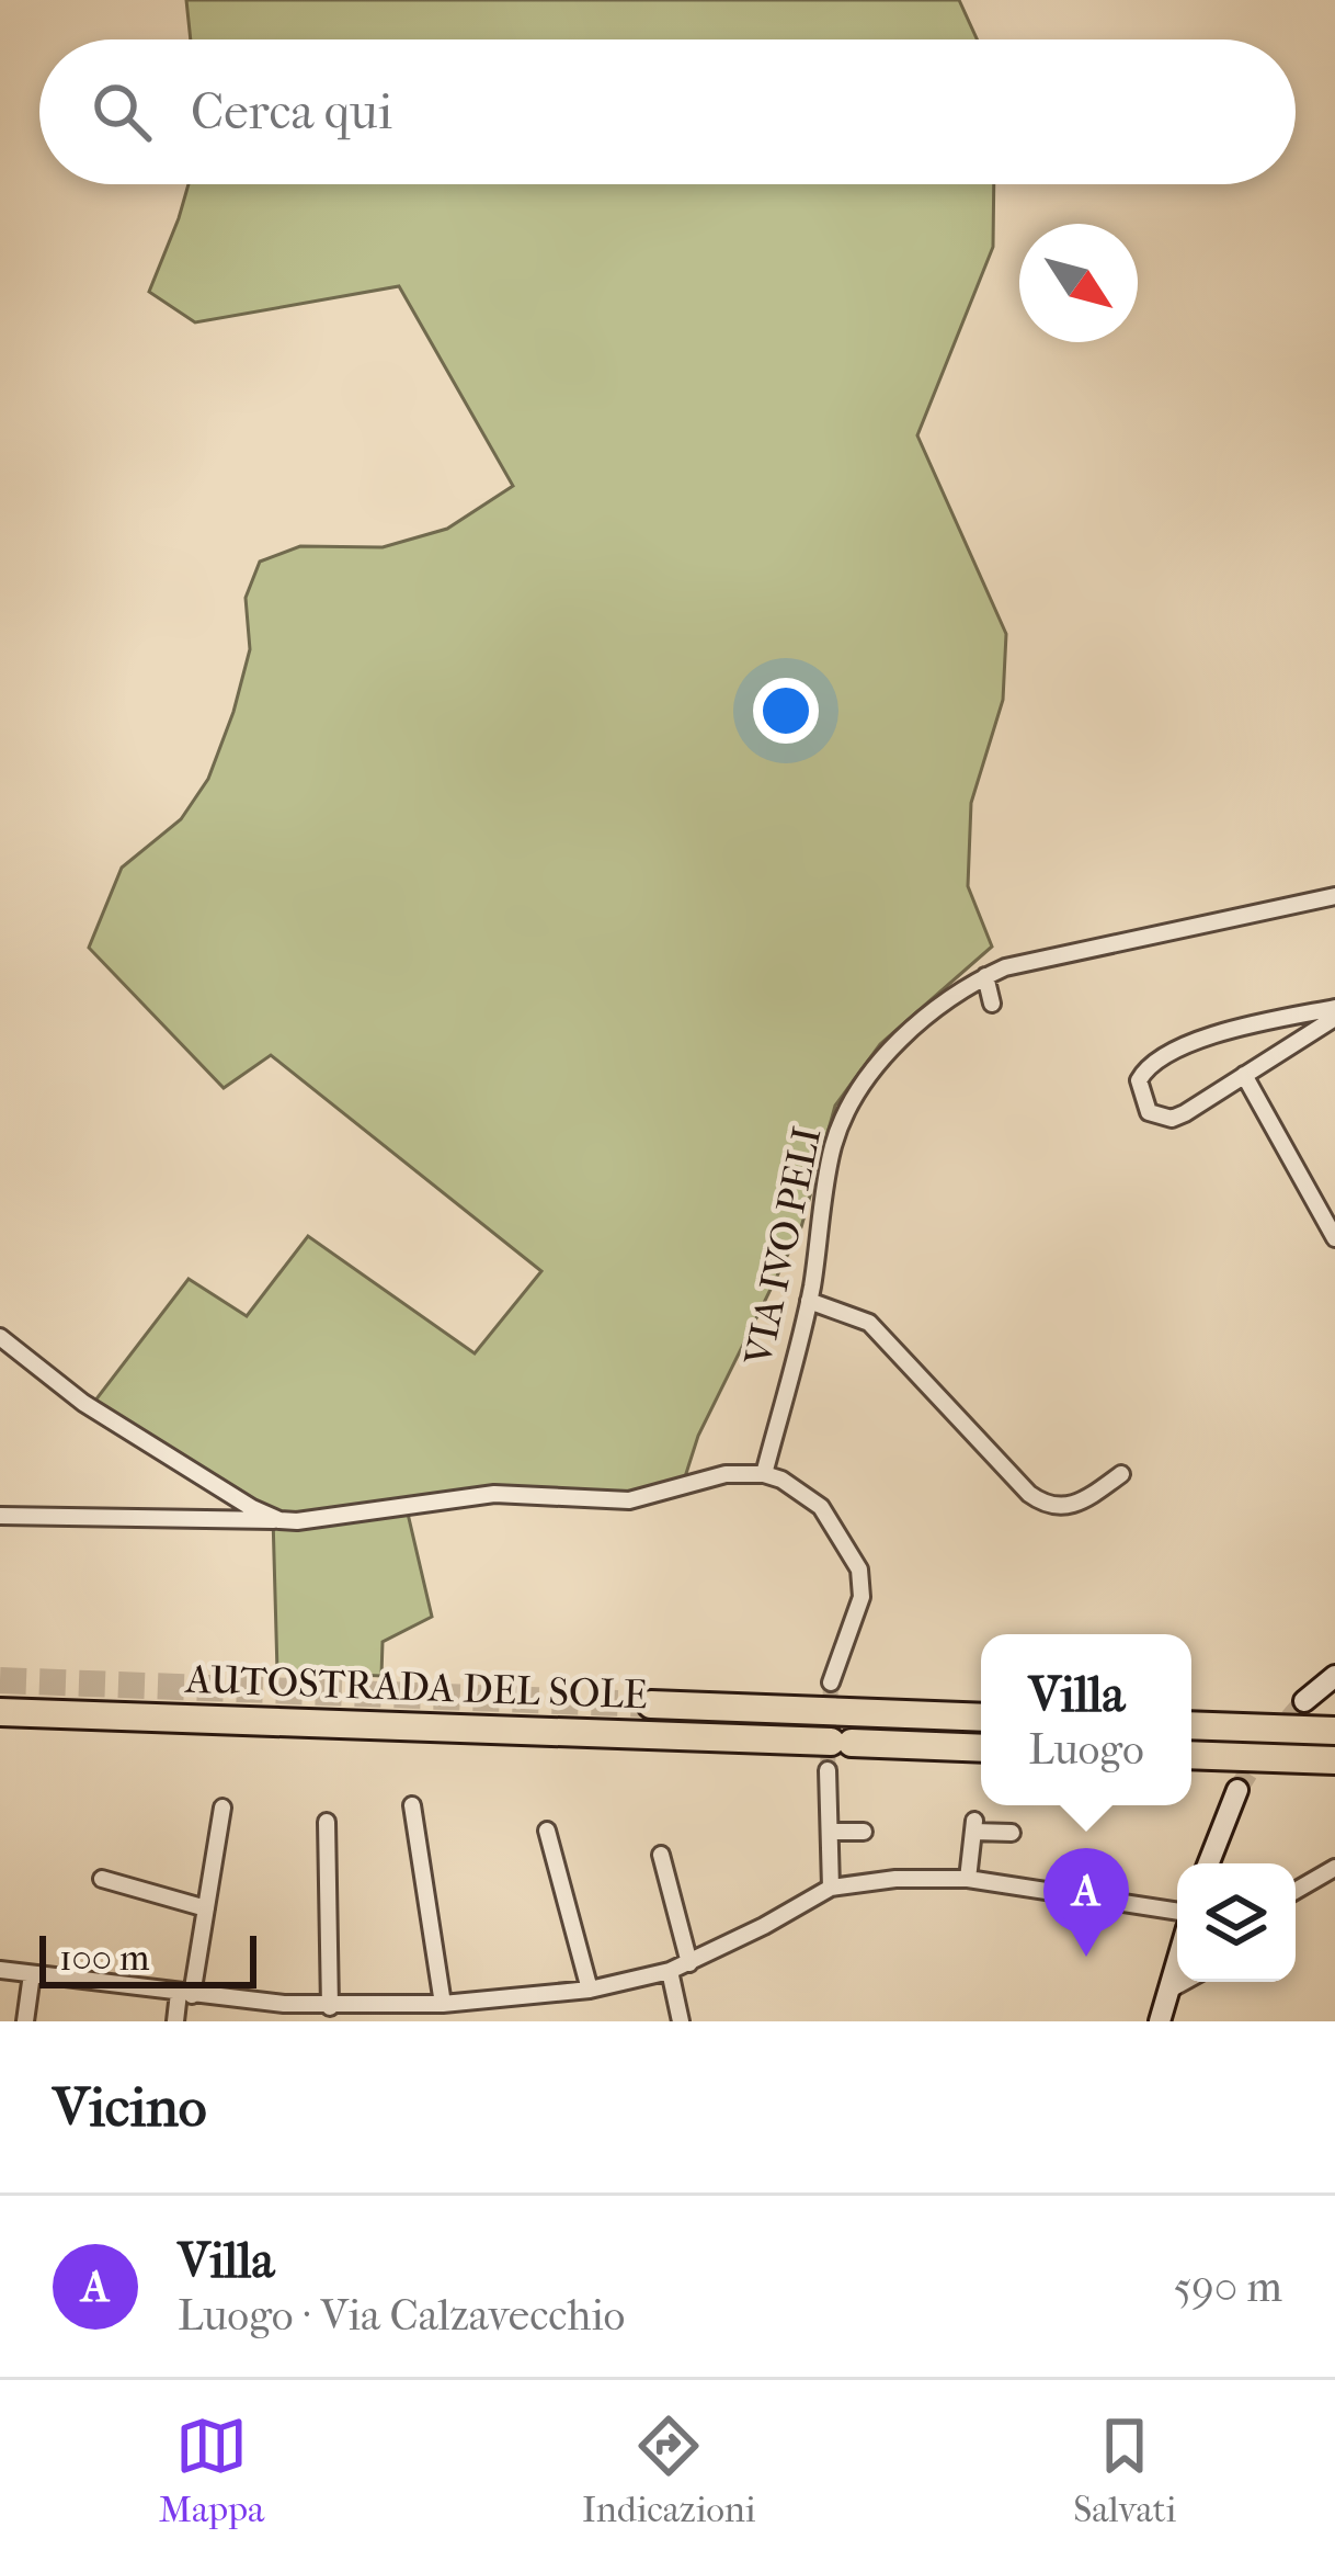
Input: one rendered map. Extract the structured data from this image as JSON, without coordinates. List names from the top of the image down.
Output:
{
  "streets": {
    "highway": ["AUTOSTRADA DEL SOLE"],
    "street": ["VIA IVO PELI"]
  },
  "scale_bar": "100 m",
  "north": "bottom right",
  "page": {
    "search": "Cerca qui",
    "popup": ["Villa", "Luogo"],
    "pins": "A",
    "scale": "100 m",
    "heading": "Vicino",
    "list": [
      {
        "mark": "A",
        "name": "Villa",
        "note": "Luogo · Via Calzavecchio",
        "value": "590 m"
      }
    ],
    "nav": ["Mappa", "Indicazioni", "Salvati"]
  }
}
